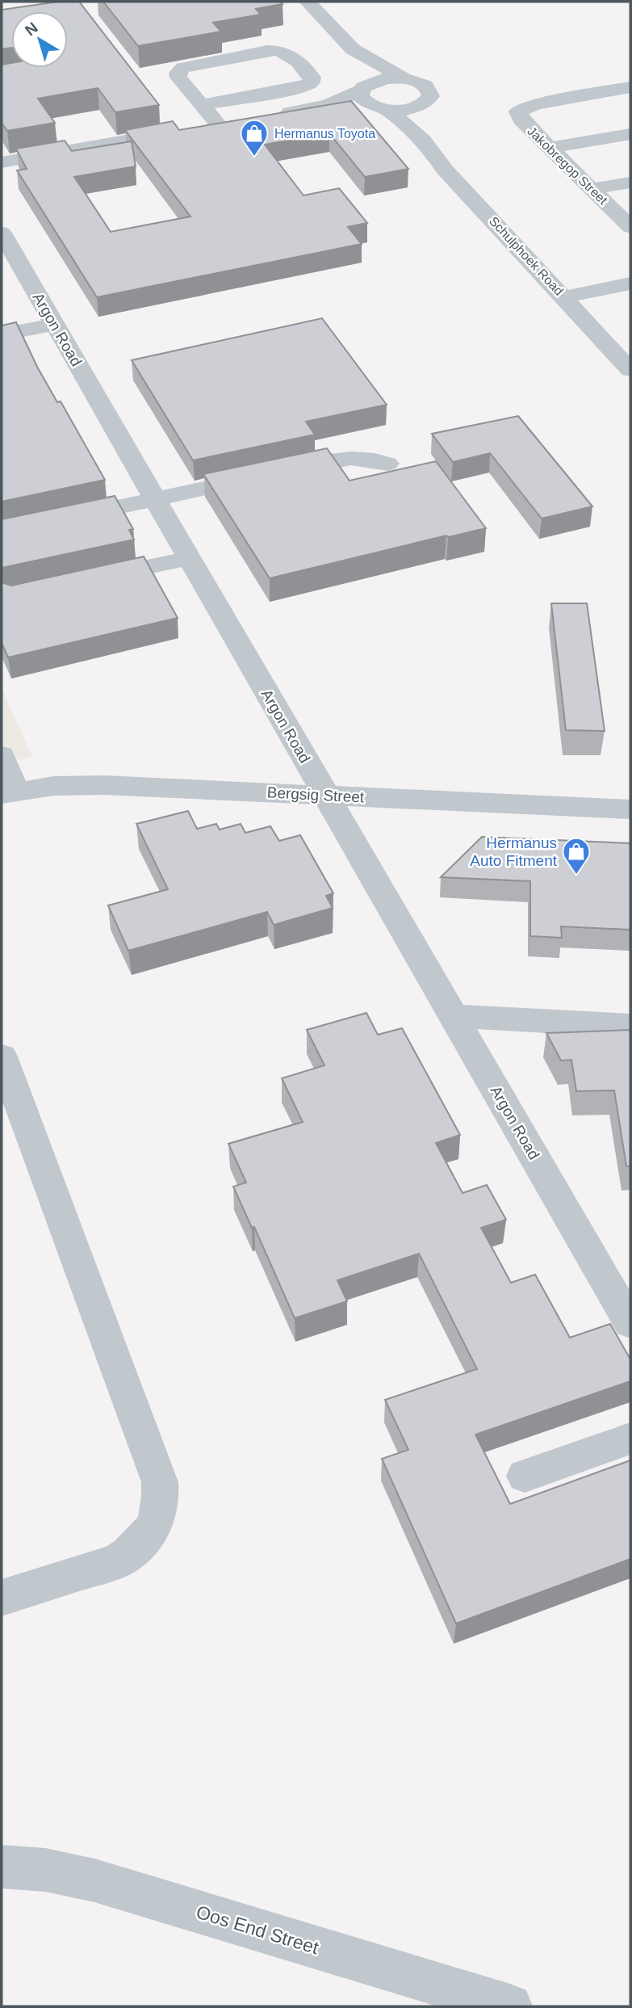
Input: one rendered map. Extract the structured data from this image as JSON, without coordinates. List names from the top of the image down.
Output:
{
  "streets": {
    "street": [
      "Jakobregop Street",
      "Schulphoek Road",
      "Argon Road",
      "Bergsig Street",
      "Oos End Street"
    ]
  },
  "crossings": [
    ["Argon Road", "Bergsig Street"]
  ],
  "places": {
    "shop": ["Hermanus Toyota", "Hermanus Auto Fitment"]
  },
  "north": "top left"
}
